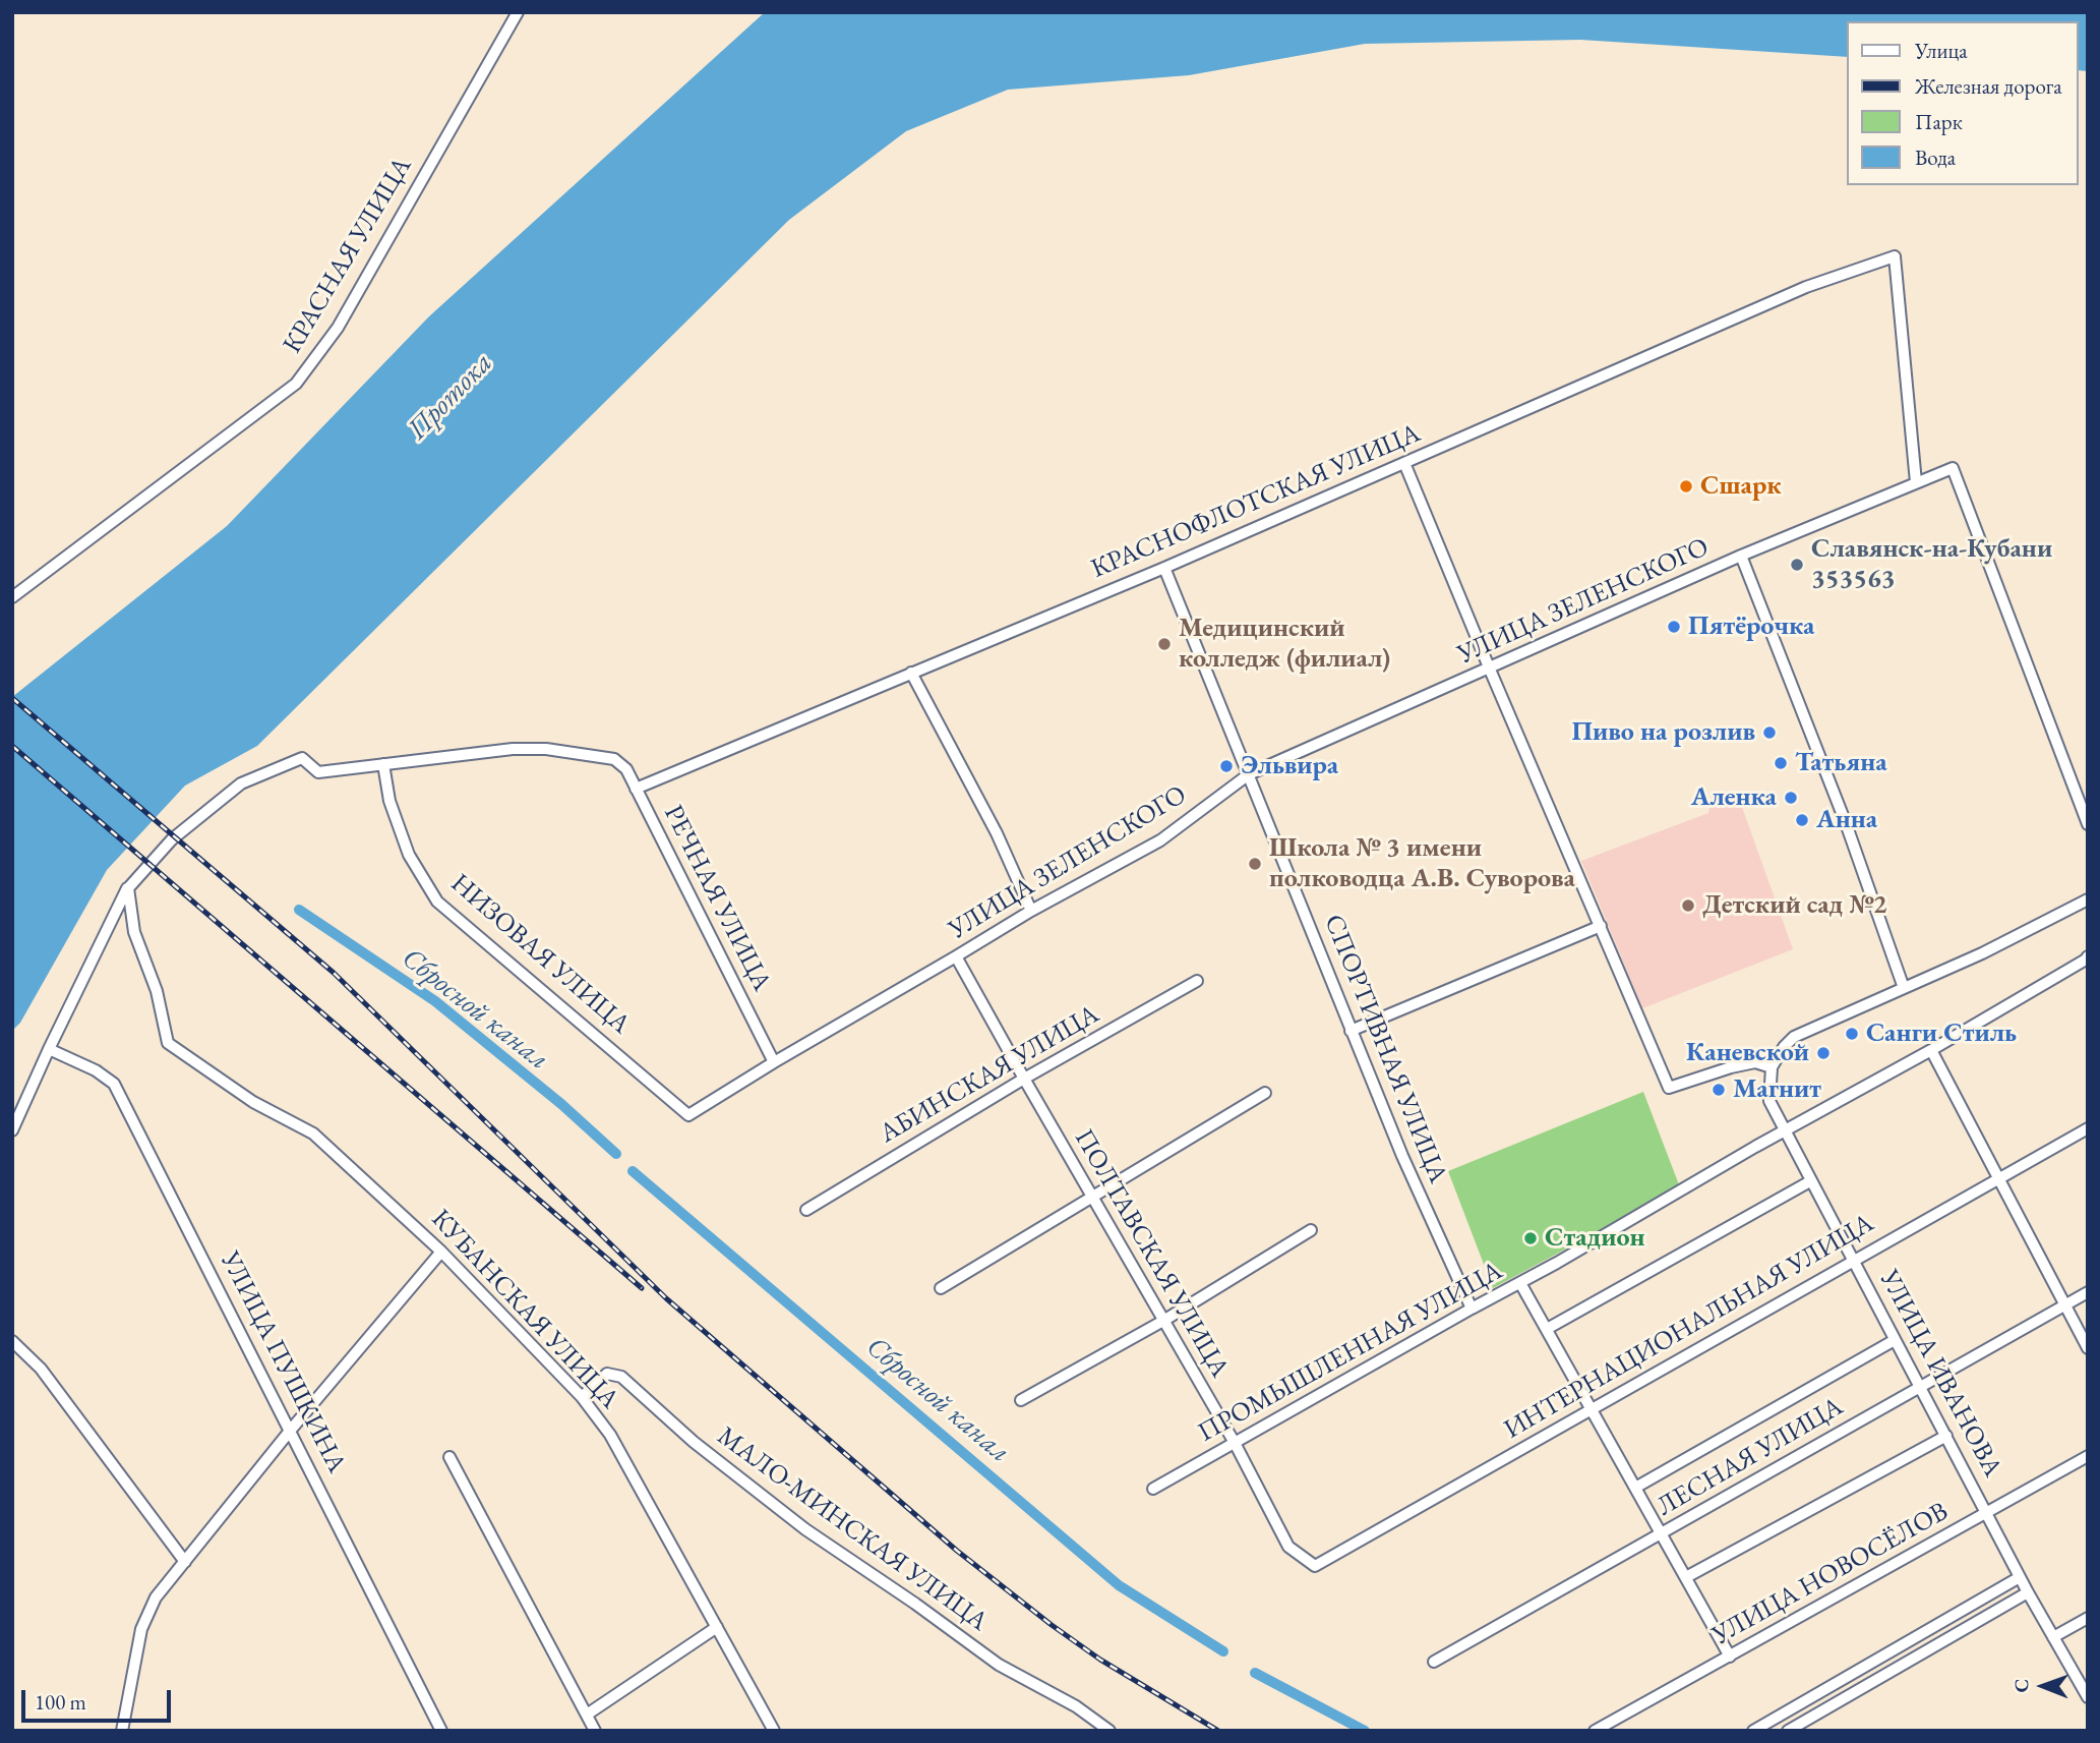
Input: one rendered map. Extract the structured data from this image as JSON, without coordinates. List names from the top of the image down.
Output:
{
  "streets": {
    "street": [
      "КРАСНАЯ УЛИЦА",
      "КРАСНОФЛОТСКАЯ УЛИЦА",
      "УЛИЦА ЗЕЛЕНСКОГО",
      "РЕЧНАЯ УЛИЦА",
      "НИЗОВАЯ УЛИЦА",
      "СПОРТИВНАЯ УЛИЦА",
      "АБИНСКАЯ УЛИЦА",
      "ПОЛТАВСКАЯ УЛИЦА",
      "КУБАНСКАЯ УЛИЦА",
      "ИНТЕРНАЦИОНАЛЬНАЯ УЛИЦА",
      "ПРОМЫШЛЕННАЯ УЛИЦА",
      "УЛИЦА ПУШКИНА",
      "УЛИЦА ИВАНОВА",
      "ЛЕСНАЯ УЛИЦА",
      "МАЛО-МИНСКАЯ УЛИЦА",
      "УЛИЦА НОВОСЁЛОВ"
    ]
  },
  "crossings": [
    ["КРАСНОФЛОТСКАЯ УЛИЦА", "УЛИЦА ЗЕЛЕНСКОГО"],
    ["КРАСНОФЛОТСКАЯ УЛИЦА", "РЕЧНАЯ УЛИЦА"],
    ["КРАСНОФЛОТСКАЯ УЛИЦА", "СПОРТИВНАЯ УЛИЦА"],
    ["УЛИЦА ЗЕЛЕНСКОГО", "РЕЧНАЯ УЛИЦА"],
    ["УЛИЦА ЗЕЛЕНСКОГО", "НИЗОВАЯ УЛИЦА"],
    ["УЛИЦА ЗЕЛЕНСКОГО", "СПОРТИВНАЯ УЛИЦА"],
    ["УЛИЦА ЗЕЛЕНСКОГО", "ПОЛТАВСКАЯ УЛИЦА"],
    ["РЕЧНАЯ УЛИЦА", "НИЗОВАЯ УЛИЦА"],
    ["СПОРТИВНАЯ УЛИЦА", "ПРОМЫШЛЕННАЯ УЛИЦА"],
    ["АБИНСКАЯ УЛИЦА", "ПОЛТАВСКАЯ УЛИЦА"],
    ["ПОЛТАВСКАЯ УЛИЦА", "ИНТЕРНАЦИОНАЛЬНАЯ УЛИЦА"],
    ["ПОЛТАВСКАЯ УЛИЦА", "ПРОМЫШЛЕННАЯ УЛИЦА"],
    ["КУБАНСКАЯ УЛИЦА", "МАЛО-МИНСКАЯ УЛИЦА"],
    ["ИНТЕРНАЦИОНАЛЬНАЯ УЛИЦА", "УЛИЦА ИВАНОВА"],
    ["ПРОМЫШЛЕННАЯ УЛИЦА", "УЛИЦА ИВАНОВА"],
    ["УЛИЦА ИВАНОВА", "ЛЕСНАЯ УЛИЦА"],
    ["УЛИЦА ИВАНОВА", "УЛИЦА НОВОСЁЛОВ"]
  ],
  "water": ["Протока", "Сбросной канал"],
  "places": [
    "Сшарк",
    "Славянск-на-Кубани 353563",
    "Пятёрочка",
    "Медицинский колледж (филиал)",
    "Пиво на розлив",
    "Татьяна",
    "Эльвира",
    "Аленка",
    "Анна",
    "Школа № 3 имени полководца А.В. Суворова",
    "Детский сад №2",
    "Санги Стиль",
    "Каневской",
    "Магнит",
    "Стадион"
  ],
  "legend": [
    "Улица",
    "Железная дорога",
    "Парк",
    "Вода"
  ],
  "scale_bar": "100 m",
  "north": "left"
}
